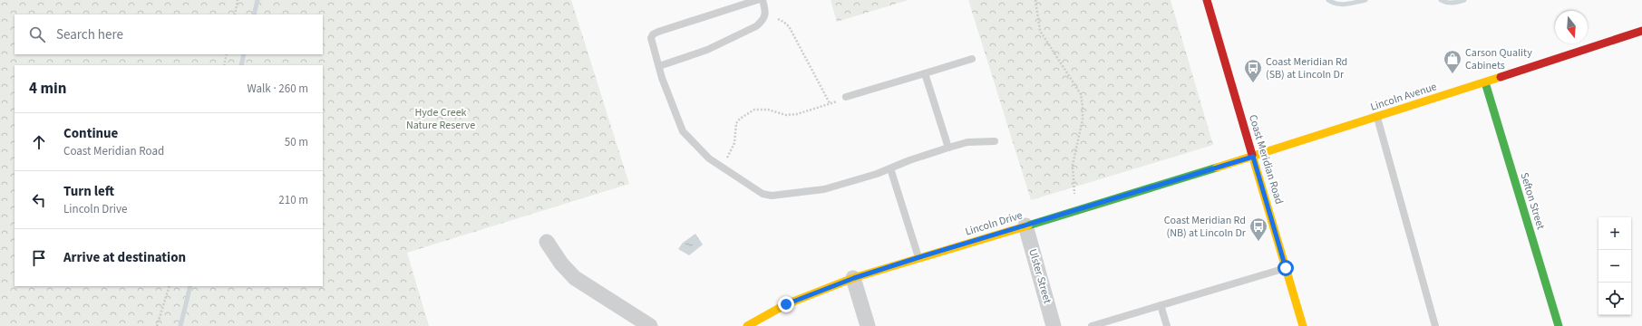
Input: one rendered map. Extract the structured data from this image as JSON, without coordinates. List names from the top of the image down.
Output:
{
  "streets": {
    "street": [
      "Lincoln Avenue",
      "Coast Meridian Road",
      "Sefton Street",
      "Lincoln Drive",
      "Ulster Street"
    ]
  },
  "crossings": [
    ["Lincoln Avenue", "Coast Meridian Road"],
    ["Lincoln Avenue", "Sefton Street"],
    ["Lincoln Avenue", "Lincoln Drive"],
    ["Coast Meridian Road", "Lincoln Drive"],
    ["Lincoln Drive", "Ulster Street"]
  ],
  "parks": ["Hyde Creek Nature Reserve"],
  "places": {
    "shop": ["Carson Quality Cabinets"],
    "bus stop": ["Coast Meridian Rd (SB) at Lincoln Dr", "Coast Meridian Rd (NB) at Lincoln Dr"]
  },
  "north": "bottom",
  "page": {
    "search": "Search here",
    "heading": ["4 min", "Walk · 260 m"],
    "list": [
      ["Continue", "Coast Meridian Road", "50 m"],
      ["Turn left", "Lincoln Drive", "210 m"],
      "Arrive at destination"
    ],
    "map_buttons": ["+", "−"]
  }
}
